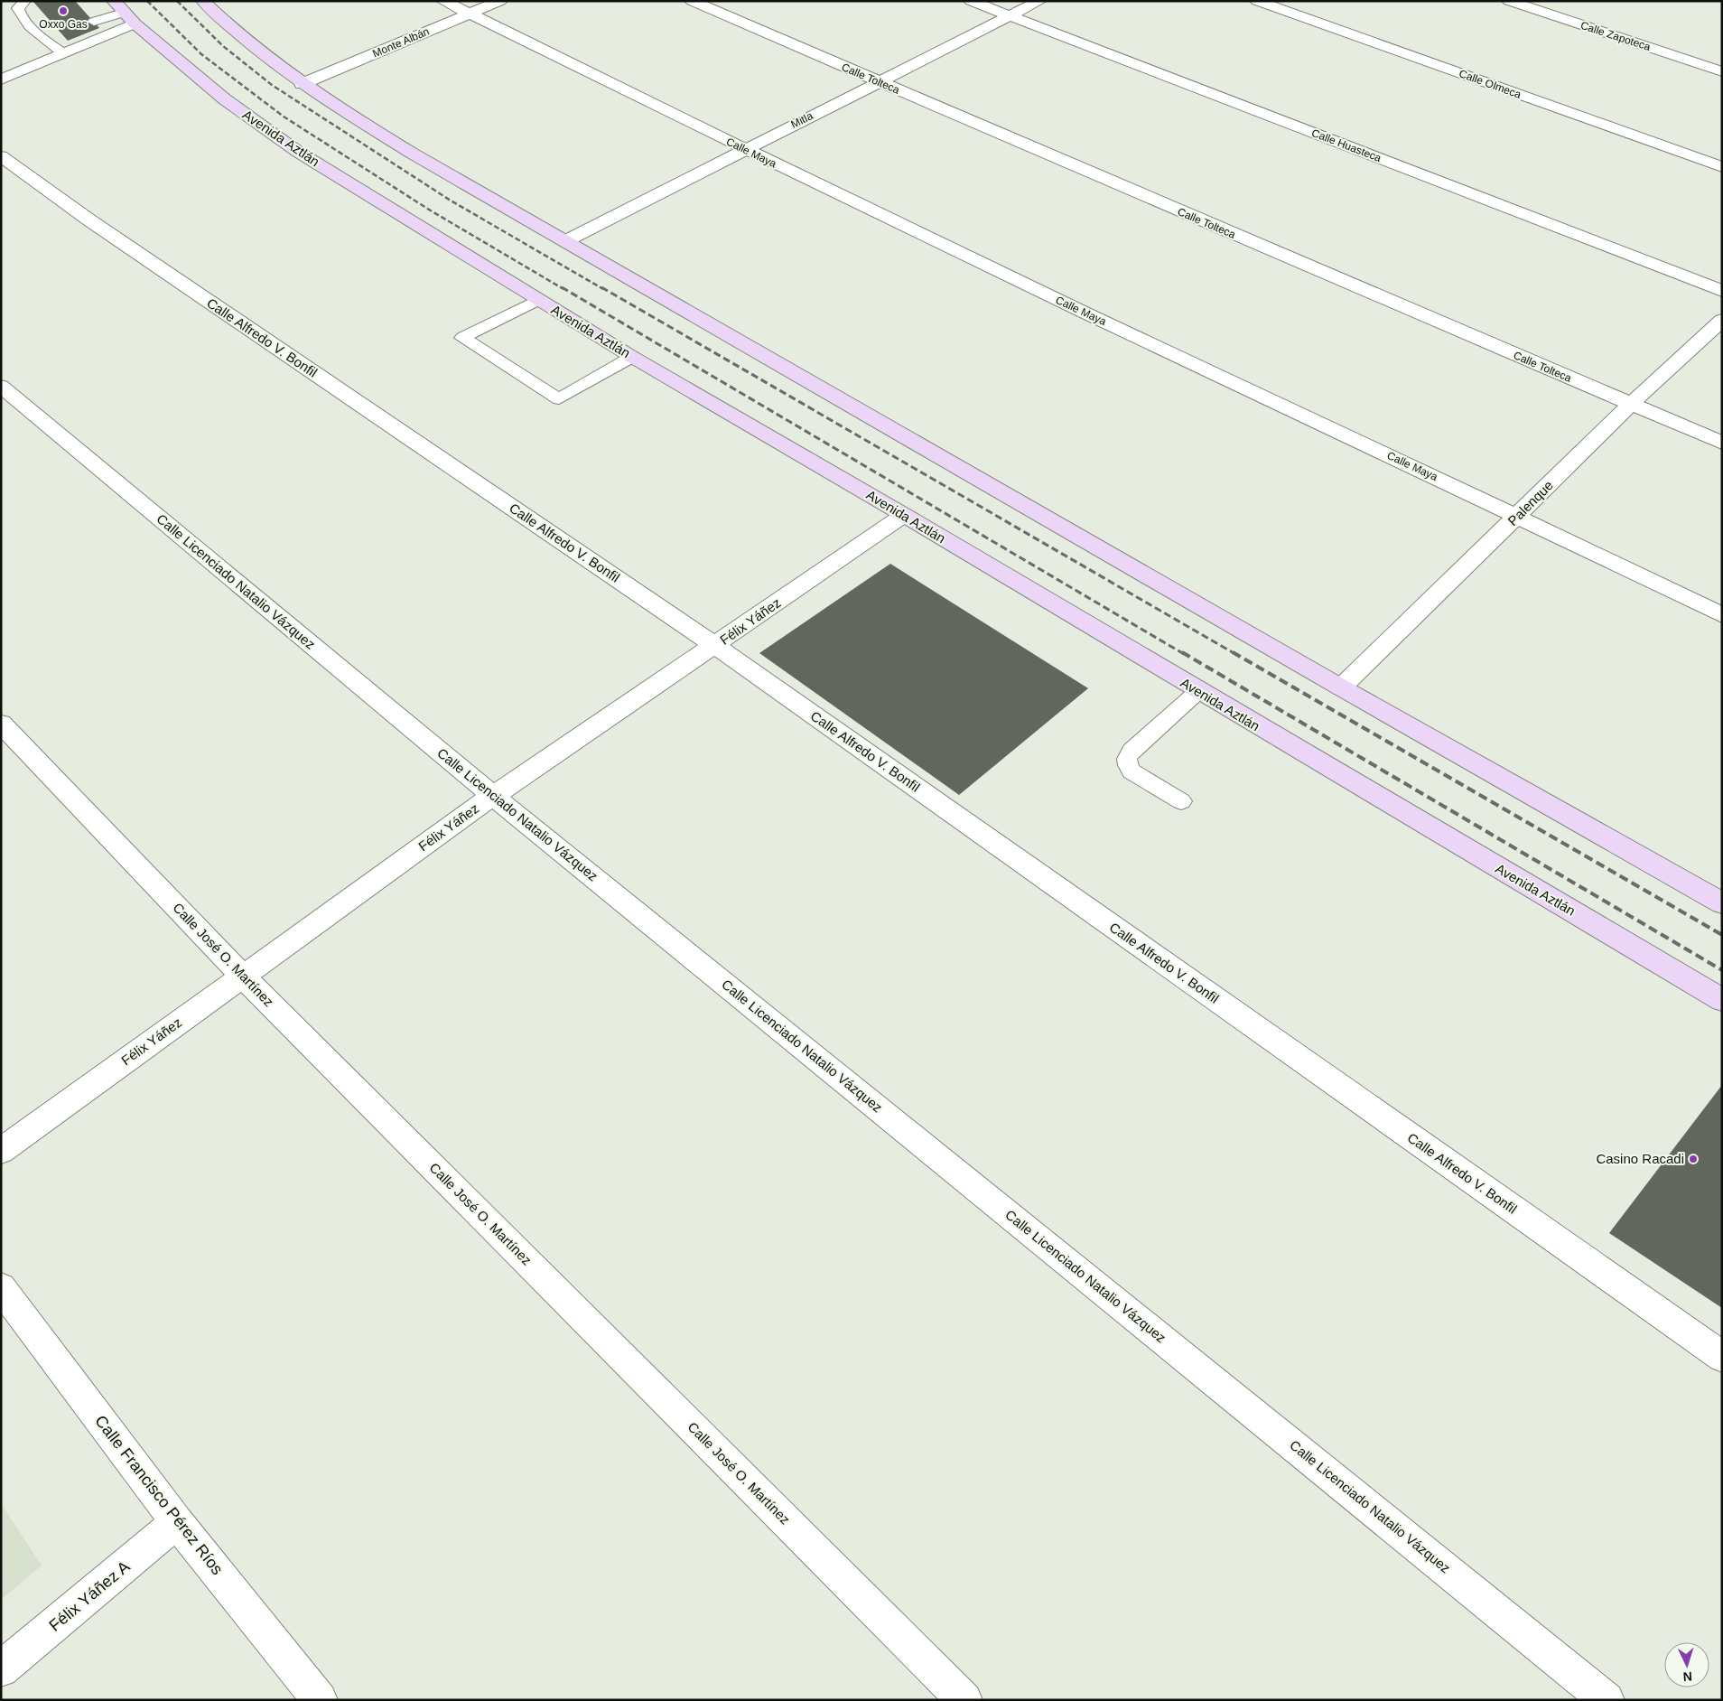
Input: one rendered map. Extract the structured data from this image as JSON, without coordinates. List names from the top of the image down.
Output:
{
  "streets": {
    "main road": ["Avenida Aztlán"],
    "street": [
      "Calle Zapoteca",
      "Monte Albán",
      "Calle Tolteca",
      "Calle Olmeca",
      "Mitla",
      "Calle Huasteca",
      "Calle Maya",
      "Calle Alfredo V. Bonfil",
      "Palenque",
      "Calle Licenciado Natalio Vázquez",
      "Félix Yáñez",
      "Calle José O. Martínez",
      "Calle Francisco Pérez Ríos",
      "Félix Yáñez A"
    ]
  },
  "crossings": [
    ["Monte Albán", "Calle Maya"],
    ["Calle Tolteca", "Mitla"],
    ["Calle Tolteca", "Palenque"],
    ["Mitla", "Calle Huasteca"],
    ["Mitla", "Calle Maya"],
    ["Avenida Aztlán", "Félix Yáñez"],
    ["Calle Maya", "Palenque"],
    ["Calle Alfredo V. Bonfil", "Félix Yáñez"],
    ["Calle Licenciado Natalio Vázquez", "Félix Yáñez"],
    ["Félix Yáñez", "Calle José O. Martínez"],
    ["Calle Francisco Pérez Ríos", "Félix Yáñez A"]
  ],
  "places": ["Oxxo Gas", "Casino Racadi"],
  "north": "bottom"
}
